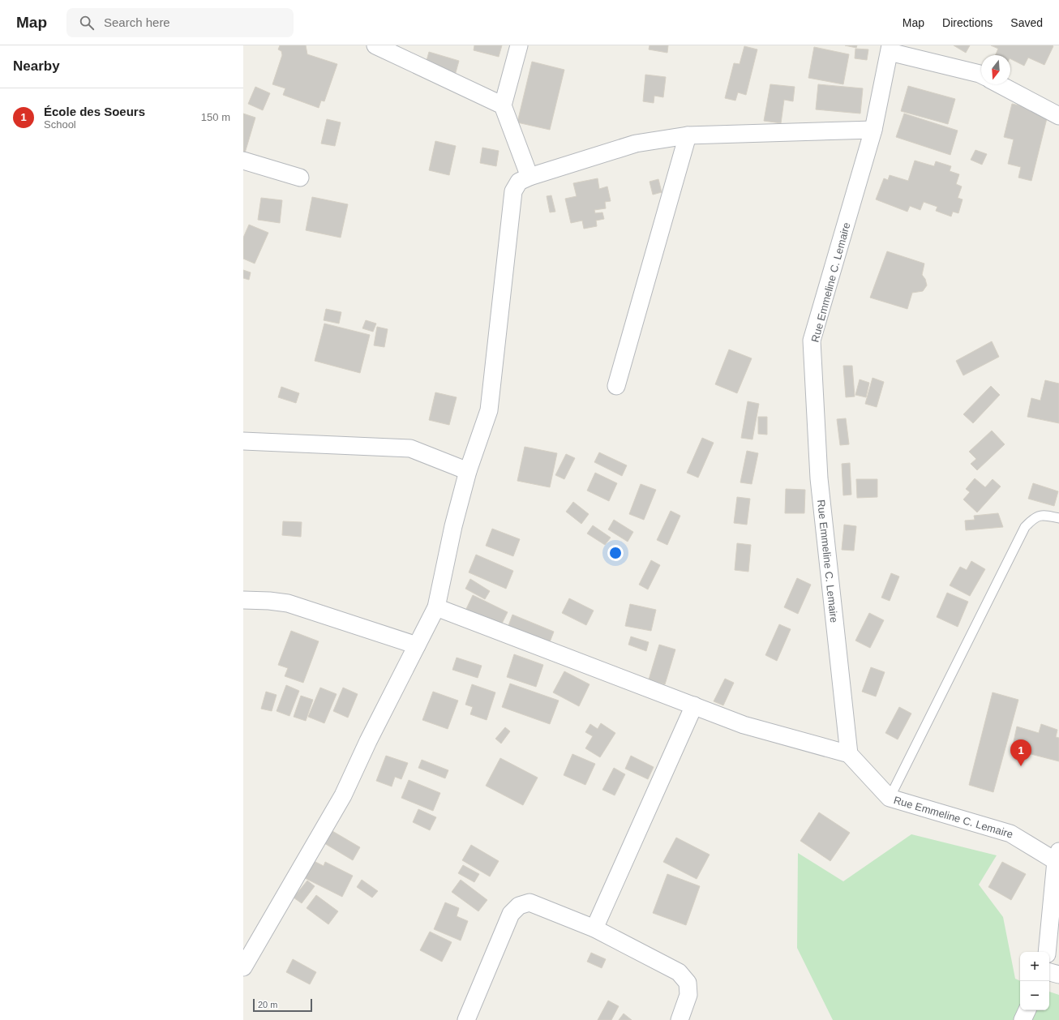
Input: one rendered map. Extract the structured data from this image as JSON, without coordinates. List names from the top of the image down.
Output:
{
  "streets": {
    "street": ["Rue Emmeline C. Lemaire"]
  },
  "scale_bar": "20 m",
  "north": "bottom",
  "page": {
    "header": "Map",
    "search": "Search here",
    "nav": ["Map", "Directions", "Saved"],
    "heading": "Nearby",
    "list": [
      {
        "mark": "1",
        "name": "École des Soeurs",
        "note": "School",
        "value": "150 m"
      }
    ],
    "pins": "1",
    "map_buttons": ["+", "−"],
    "scale": "20 m"
  }
}
